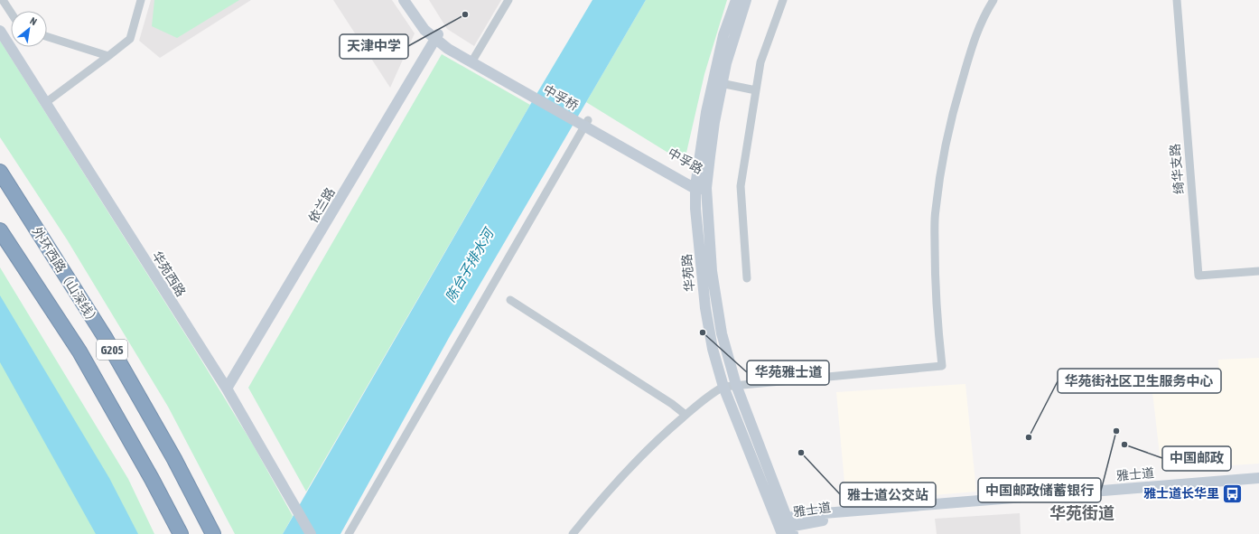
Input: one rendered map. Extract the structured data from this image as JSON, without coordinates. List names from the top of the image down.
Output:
{
  "streets": {
    "highway": ["外环西路（山深线）", "G205"],
    "street": [
      "中孚桥",
      "中孚路",
      "绮华支路",
      "依兰路",
      "华苑路",
      "华苑西路",
      "雅士道"
    ]
  },
  "crossings": [
    ["中孚桥", "中孚路"],
    ["中孚路", "华苑路"],
    ["依兰路", "华苑西路"],
    ["华苑路", "雅士道"]
  ],
  "districts": ["华苑街道"],
  "water": ["陈台子排水河"],
  "places": {
    "other": [
      "天津中学",
      "华苑雅士道",
      "中国邮政储蓄银行",
      "华苑街社区卫生服务中心",
      "中国邮政",
      "雅士道公交站"
    ],
    "bus stop": ["雅士道长华里"]
  },
  "north": "top right"
}
